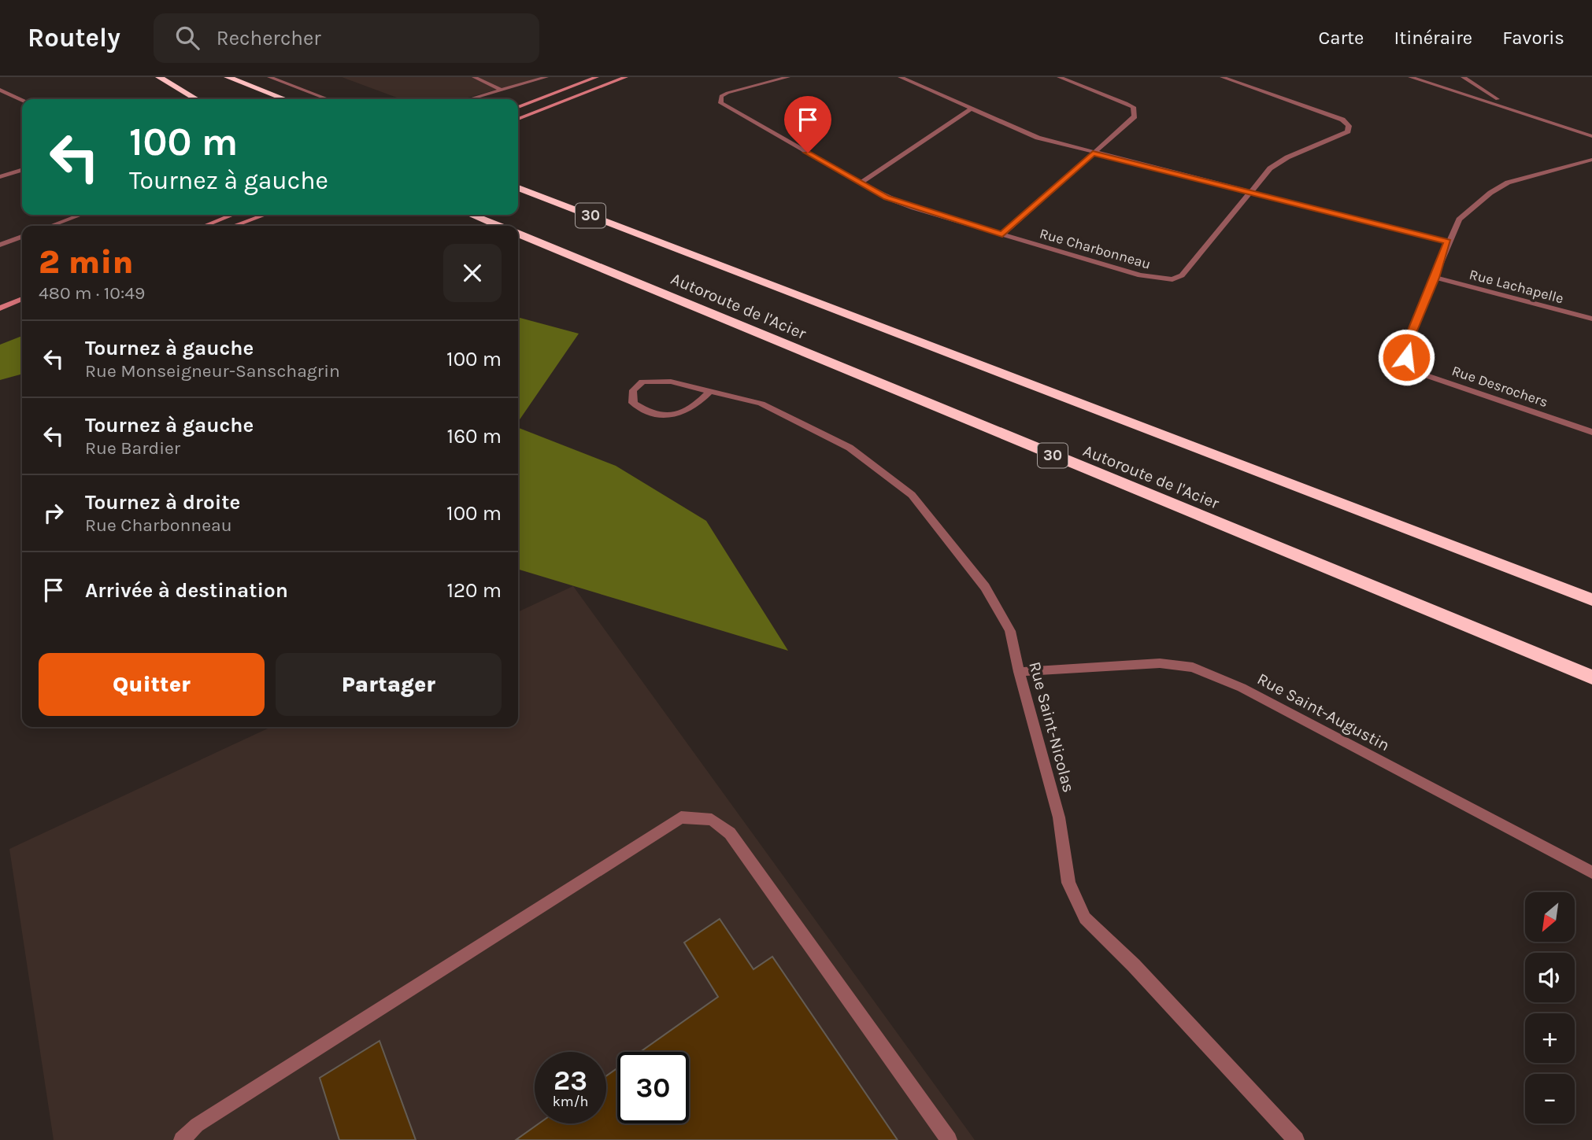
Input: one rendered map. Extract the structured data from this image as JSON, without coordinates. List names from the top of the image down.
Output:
{
  "streets": {
    "highway": ["30", "Autoroute de l'Acier"],
    "street": [
      "Rue Charbonneau",
      "Rue Lachapelle",
      "Rue Desrochers",
      "Rue Saint-Augustin",
      "Rue Saint-Nicolas"
    ]
  },
  "crossings": [
    ["Rue Lachapelle", "Rue Desrochers"],
    ["Rue Saint-Augustin", "Rue Saint-Nicolas"]
  ],
  "north": "bottom left",
  "page": {
    "header": "Routely",
    "search": "Rechercher",
    "nav": ["Carte", "Itinéraire", "Favoris"],
    "turn": ["100 m", "Tournez à gauche"],
    "heading": ["2 min", "480 m · 10:49"],
    "list": [
      {
        "name": "Tournez à gauche",
        "note": "Rue Monseigneur-Sanschagrin",
        "value": "100 m"
      },
      {
        "name": "Tournez à gauche",
        "note": "Rue Bardier",
        "value": "160 m"
      },
      {
        "name": "Tournez à droite",
        "note": "Rue Charbonneau",
        "value": "100 m"
      },
      {
        "name": "Arrivée à destination",
        "value": "120 m"
      }
    ],
    "buttons": ["Quitter", "Partager"],
    "map_buttons": ["+", "−"],
    "speed": "23 km/h",
    "limit": "30"
  }
}
